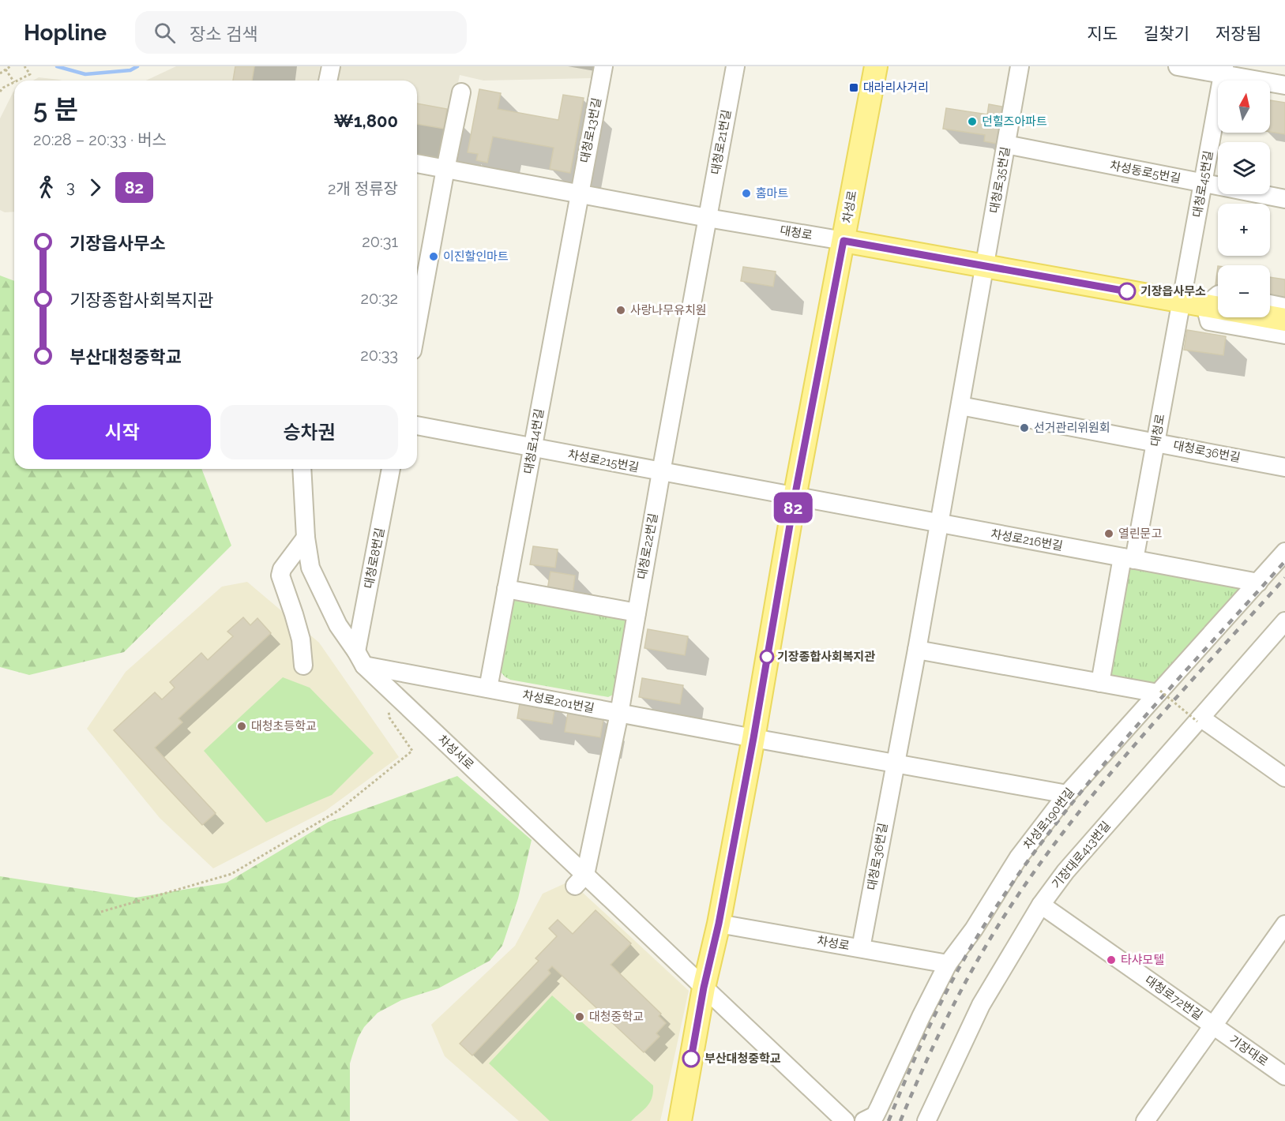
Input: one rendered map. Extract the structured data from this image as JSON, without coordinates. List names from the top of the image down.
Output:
{
  "streets": {
    "main road": ["차성로", "대청로"],
    "street": [
      "대청로13번길",
      "대청로21번길",
      "차성동로5번길",
      "대청로35번길",
      "대청로45번길",
      "대청로14번길",
      "대청로36번길",
      "차성로215번길",
      "차성로216번길",
      "대청로22번길",
      "대청로8번길",
      "차성로201번길",
      "차성서로",
      "차성로190번길",
      "기장대로413번길",
      "대청로72번길",
      "기장대로"
    ]
  },
  "crossings": [
    ["대청로13번길", "대청로"],
    ["대청로13번길", "대청로14번길"],
    ["대청로21번길", "대청로"],
    ["대청로21번길", "대청로22번길"],
    ["차성동로5번길", "대청로35번길"],
    ["차성동로5번길", "대청로45번길"],
    ["대청로35번길", "대청로"],
    ["대청로35번길", "대청로36번길"],
    ["대청로45번길", "대청로"],
    ["차성로", "대청로"],
    ["차성로", "대청로36번길"],
    ["차성로", "차성로215번길"],
    ["차성로", "차성로216번길"],
    ["차성로", "차성로201번길"],
    ["차성로", "차성서로"],
    ["차성로", "차성로190번길"],
    ["대청로", "대청로14번길"],
    ["대청로", "대청로36번길"],
    ["대청로", "차성로216번길"],
    ["대청로", "대청로22번길"],
    ["대청로14번길", "차성로215번길"],
    ["대청로14번길", "차성로201번길"],
    ["대청로36번길", "차성로216번길"],
    ["차성로215번길", "차성로216번길"],
    ["차성로215번길", "대청로22번길"],
    ["차성로216번길", "차성로190번길"],
    ["대청로22번길", "차성로201번길"],
    ["대청로22번길", "차성서로"],
    ["대청로8번길", "차성로201번길"],
    ["대청로8번길", "차성서로"],
    ["차성로201번길", "차성서로"],
    ["기장대로413번길", "대청로72번길"],
    ["대청로72번길", "기장대로"]
  ],
  "places": {
    "transit": ["대라리사거리"],
    "other": [
      "던힐즈아파트",
      "홈마트",
      "이진할인마트",
      "기장읍사무소",
      "사랑나무유치원",
      "선거관리위원회",
      "열린문고",
      "기장종합사회복지관",
      "대청초등학교",
      "타샤모텔",
      "대청중학교",
      "부산대청중학교"
    ]
  },
  "lines": ["bus line 82"],
  "north": "top",
  "page": {
    "header": "Hopline",
    "search": "장소 검색",
    "nav": ["지도", "길찾기", "저장됨"],
    "on_map": "82",
    "map_buttons": ["+", "−"],
    "heading": ["5 분", "20:28 – 20:33 · 버스", "₩1,800"],
    "legs": ["3", "82", "2개 정류장"],
    "list": [
      {
        "name": "기장읍사무소",
        "value": "20:31"
      },
      {
        "name": "기장종합사회복지관",
        "value": "20:32"
      },
      {
        "name": "부산대청중학교",
        "value": "20:33"
      }
    ],
    "buttons": ["시작", "승차권"]
  }
}
